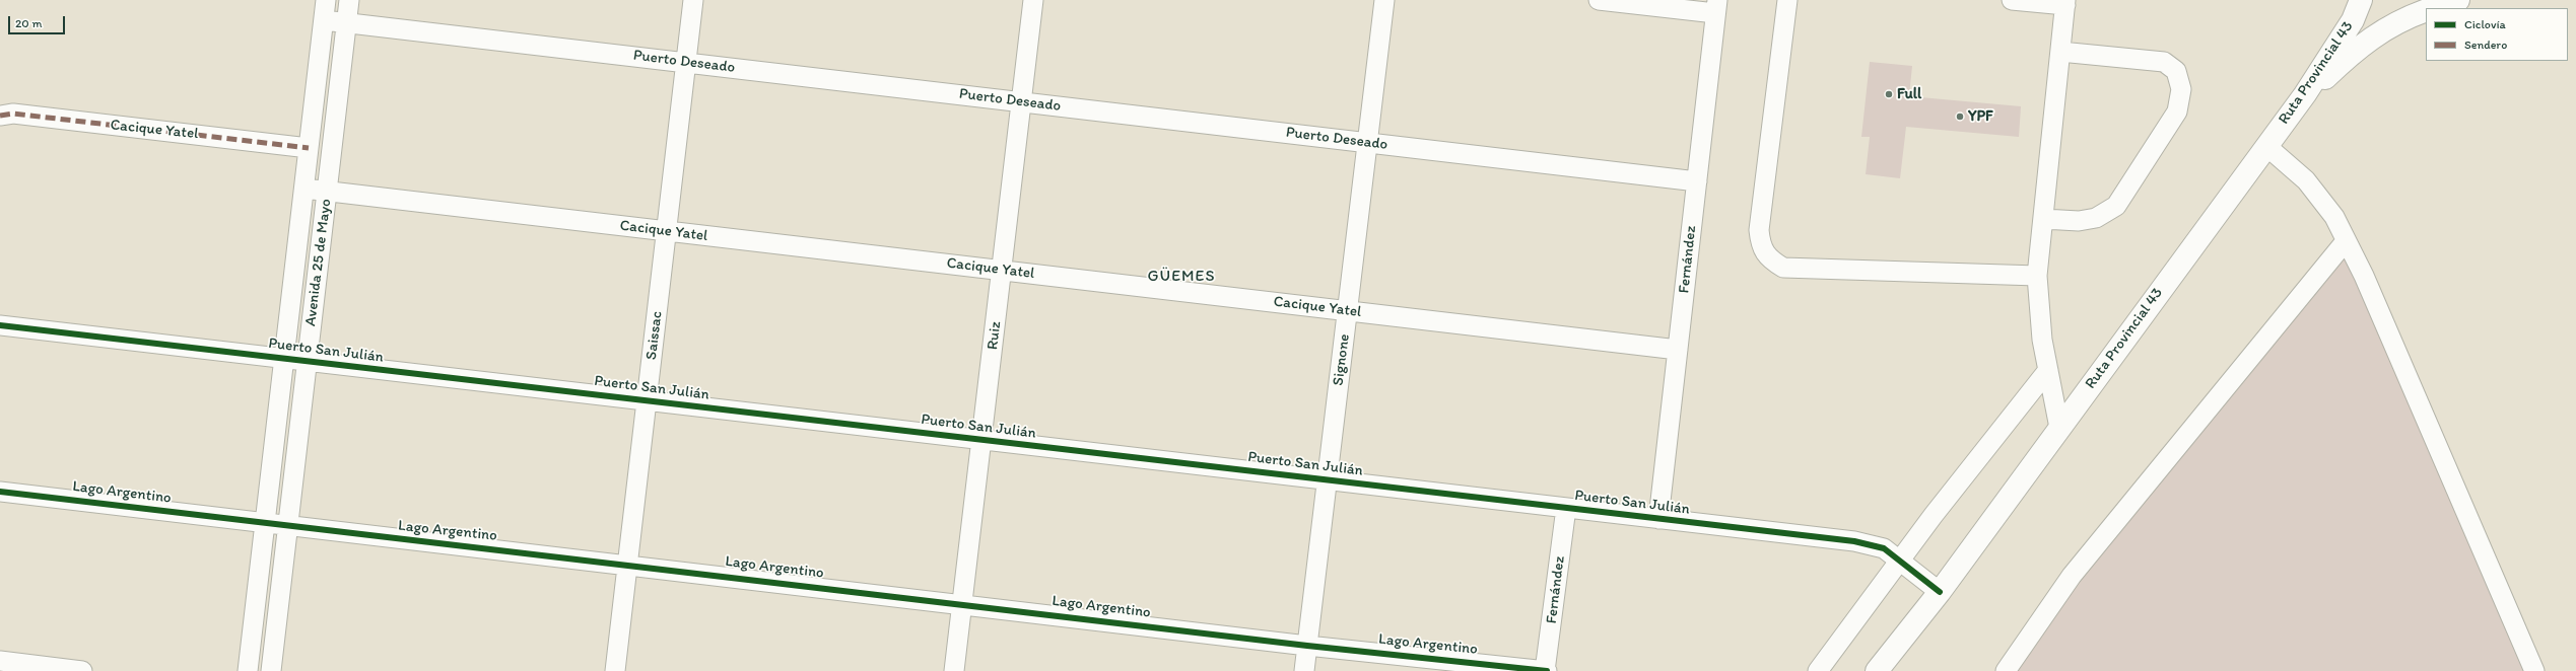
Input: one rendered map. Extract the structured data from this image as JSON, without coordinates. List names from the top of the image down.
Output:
{
  "streets": {
    "main road": ["Ruta Provincial 43"],
    "street": [
      "Puerto Deseado",
      "Cacique Yatel",
      "Fernández",
      "Avenida 25 de Mayo",
      "Saissac",
      "Ruiz",
      "Puerto San Julián",
      "Signone",
      "Lago Argentino"
    ]
  },
  "crossings": [
    ["Puerto Deseado", "Fernández"],
    ["Puerto Deseado", "Avenida 25 de Mayo"],
    ["Puerto Deseado", "Saissac"],
    ["Puerto Deseado", "Ruiz"],
    ["Puerto Deseado", "Signone"],
    ["Ruta Provincial 43", "Puerto San Julián"],
    ["Cacique Yatel", "Fernández"],
    ["Cacique Yatel", "Avenida 25 de Mayo"],
    ["Cacique Yatel", "Saissac"],
    ["Cacique Yatel", "Ruiz"],
    ["Cacique Yatel", "Signone"],
    ["Fernández", "Puerto San Julián"],
    ["Fernández", "Lago Argentino"],
    ["Avenida 25 de Mayo", "Puerto San Julián"],
    ["Avenida 25 de Mayo", "Lago Argentino"],
    ["Saissac", "Puerto San Julián"],
    ["Saissac", "Lago Argentino"],
    ["Ruiz", "Puerto San Julián"],
    ["Ruiz", "Lago Argentino"],
    ["Puerto San Julián", "Signone"],
    ["Signone", "Lago Argentino"]
  ],
  "districts": ["GÜEMES"],
  "places": ["Full", "YPF"],
  "legend": ["Ciclovía", "Sendero"],
  "scale_bar": "20 m"
}
